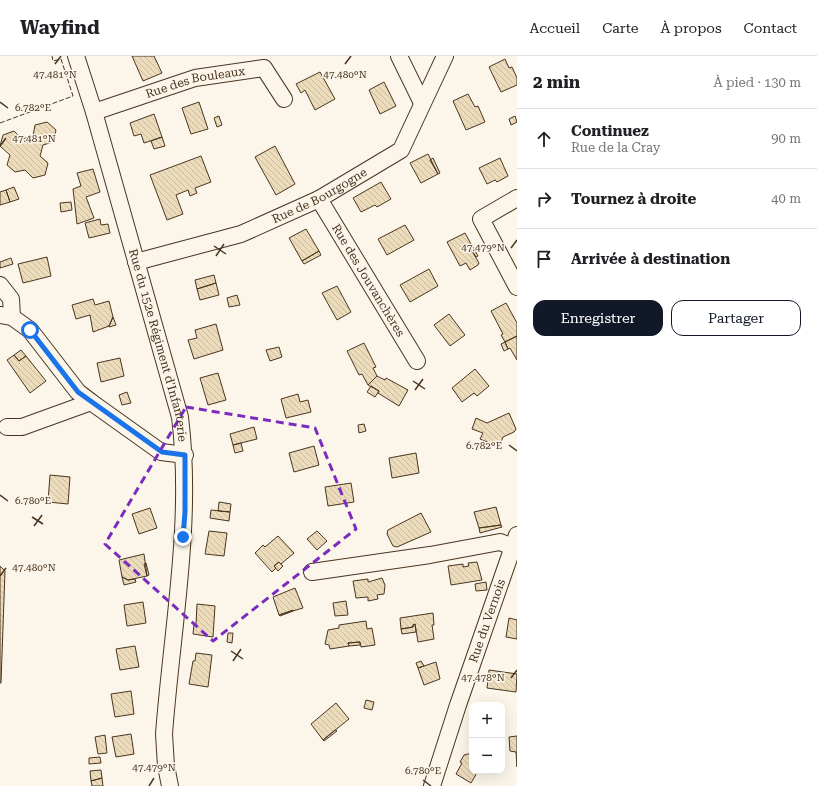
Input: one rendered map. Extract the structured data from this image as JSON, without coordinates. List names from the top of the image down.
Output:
{
  "streets": {
    "street": [
      "Rue des Bouleaux",
      "Rue de Bourgogne",
      "Rue des Jouvanchères",
      "Rue du 152e Régiment d'Infanterie",
      "Rue du Vernois"
    ]
  },
  "crossings": [
    ["Rue des Bouleaux", "Rue du 152e Régiment d'Infanterie"],
    ["Rue de Bourgogne", "Rue des Jouvanchères"],
    ["Rue de Bourgogne", "Rue du 152e Régiment d'Infanterie"]
  ],
  "page": {
    "header": "Wayfind",
    "nav": [
      "Accueil",
      "Carte",
      "À propos",
      "Contact"
    ],
    "heading": ["2 min", "À pied · 130 m"],
    "list": [
      ["Continuez", "Rue de la Cray", "90 m"],
      ["Tournez à droite", "40 m"],
      "Arrivée à destination"
    ],
    "buttons": ["Enregistrer", "Partager"],
    "map_buttons": ["+", "−"]
  },
  "coordinates": [
    "47.481°N",
    "47.480°N",
    "6.782°E",
    "47.479°N",
    "6.780°E",
    "47.478°N"
  ]
}
